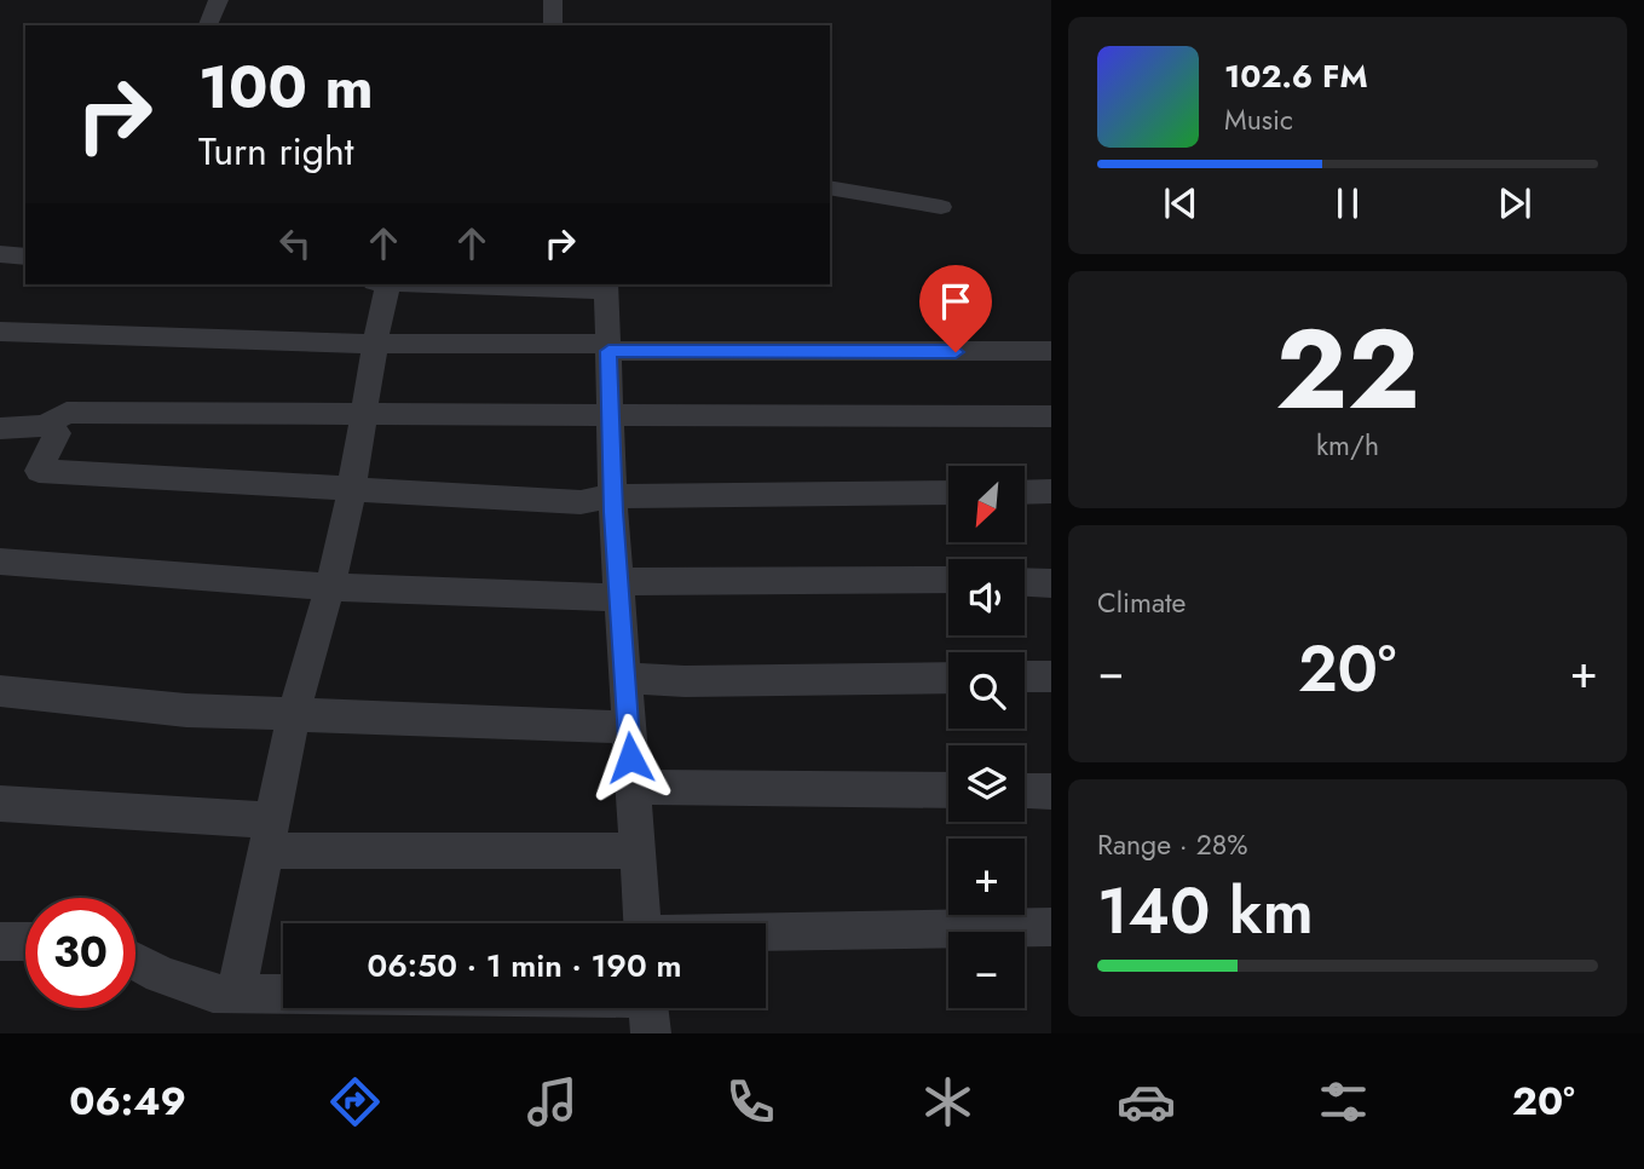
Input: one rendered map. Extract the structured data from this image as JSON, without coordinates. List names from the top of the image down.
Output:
{
  "north": "bottom left",
  "page": {
    "turn": ["100 m", "Turn right"],
    "song": ["102.6 FM", "Music"],
    "tile": [
      ["22", "km/h"],
      "Climate",
      ["Range · 28%", "140 km"]
    ],
    "map_buttons": ["+", "−"],
    "heat": ["−", "20°", "+"],
    "limit": "30",
    "trip": "06:50 · 1 min · 190 m",
    "tabs": ["06:49", "20°"]
  }
}
